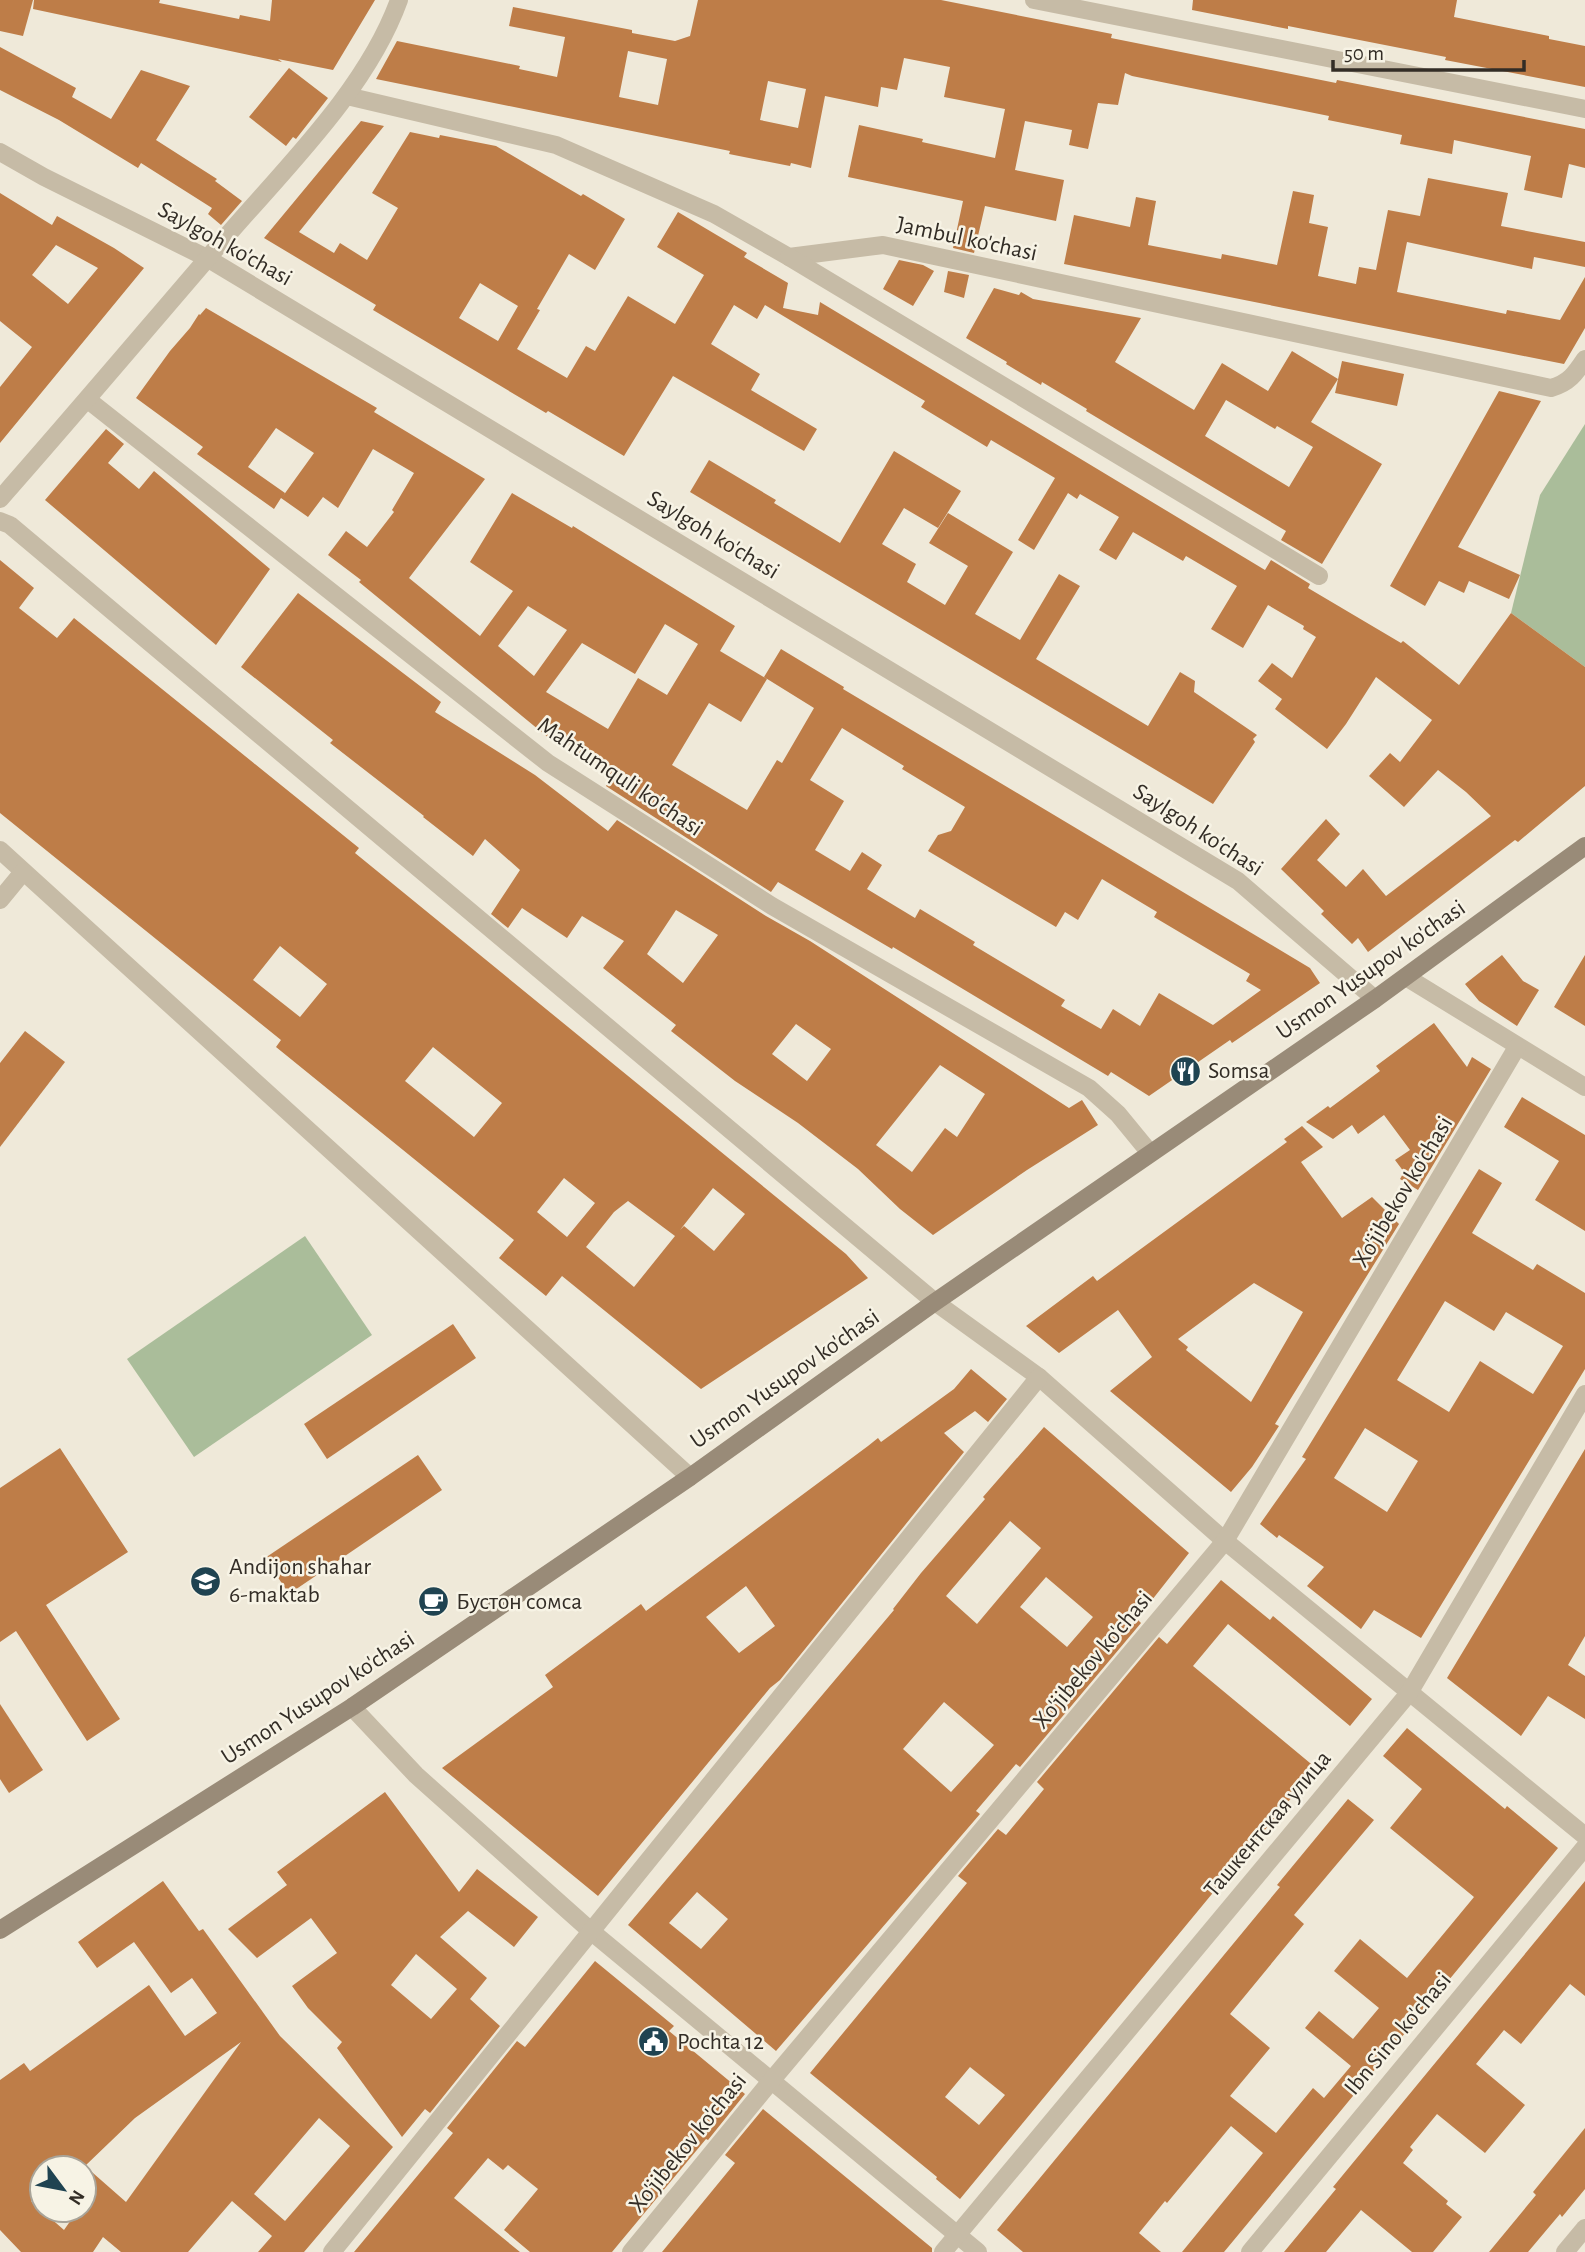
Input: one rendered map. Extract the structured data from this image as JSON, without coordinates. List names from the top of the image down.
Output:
{
  "streets": {
    "main road": ["Usmon Yusupov ko'chasi"],
    "street": [
      "Jambul ko'chasi",
      "Saylgoh ko'chasi",
      "Mahtumquli ko'chasi",
      "Xo'jibekov ko'chasi",
      "Ташкентская улица",
      "Ibn Sino ko'chasi"
    ]
  },
  "crossings": [
    ["Saylgoh ko'chasi", "Usmon Yusupov ko'chasi"],
    ["Mahtumquli ko'chasi", "Usmon Yusupov ko'chasi"]
  ],
  "places": {
    "restaurant": ["Somsa"],
    "school or university": ["Andijon shahar 6-maktab"],
    "cafe": ["Бустон сомса"],
    "public building": ["Pochta 12"]
  },
  "scale_bar": "50 m",
  "north": "bottom right"
}
